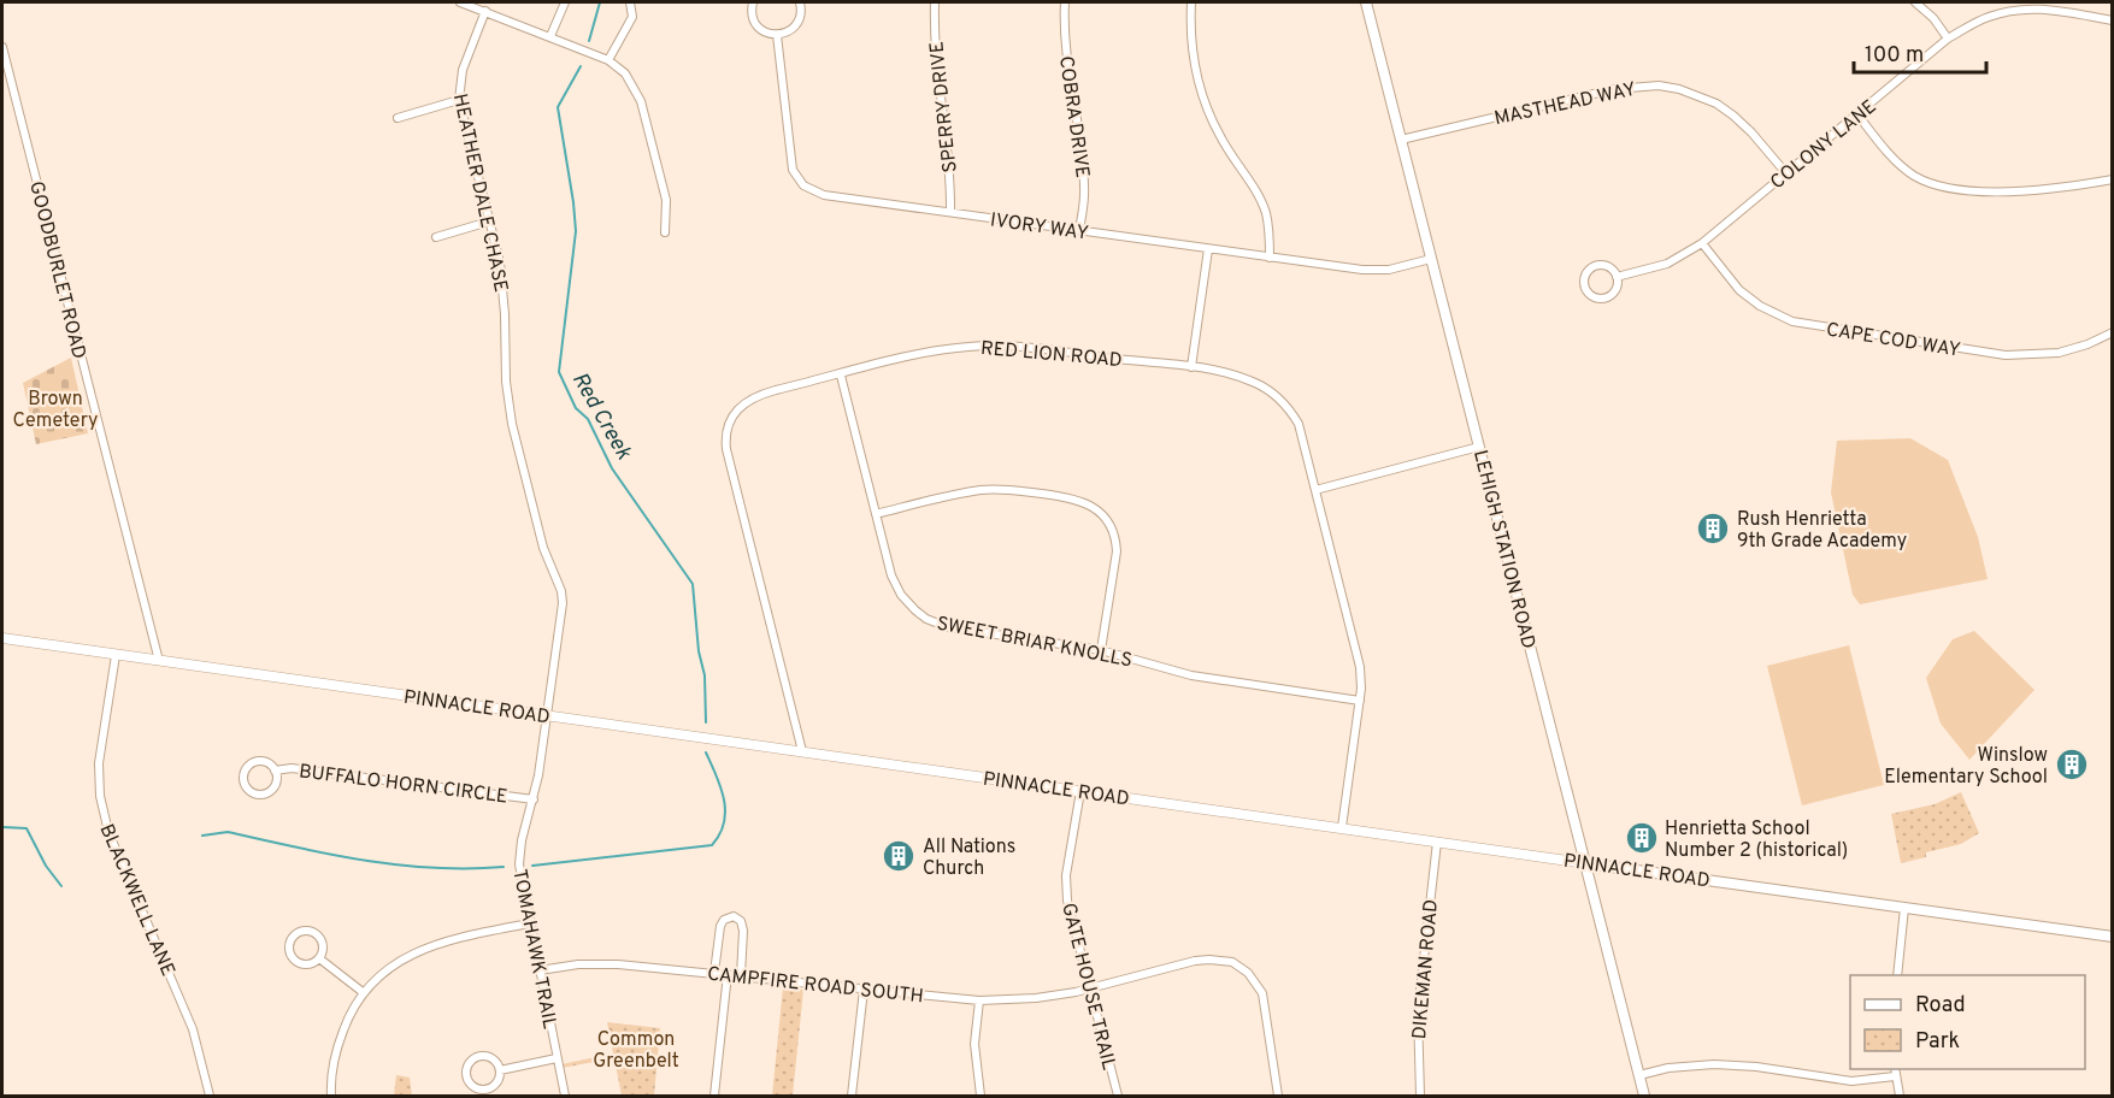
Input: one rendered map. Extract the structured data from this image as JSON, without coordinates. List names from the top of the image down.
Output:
{
  "streets": {
    "main road": ["LEHIGH STATION ROAD", "PINNACLE ROAD"],
    "street": [
      "MASTHEAD WAY",
      "SPERRY DRIVE",
      "COBRA DRIVE",
      "COLONY LANE",
      "HEATHER DALE CHASE",
      "IVORY WAY",
      "GOODBURLET ROAD",
      "CAPE COD WAY",
      "RED LION ROAD",
      "SWEET BRIAR KNOLLS",
      "BUFFALO HORN CIRCLE",
      "BLACKWELL LANE",
      "TOMAHAWK TRAIL",
      "DIKEMAN ROAD",
      "CAMPFIRE ROAD SOUTH",
      "GATE HOUSE TRAIL"
    ]
  },
  "crossings": [
    ["MASTHEAD WAY", "COLONY LANE"],
    ["MASTHEAD WAY", "LEHIGH STATION ROAD"],
    ["SPERRY DRIVE", "IVORY WAY"],
    ["COBRA DRIVE", "IVORY WAY"],
    ["COLONY LANE", "CAPE COD WAY"],
    ["HEATHER DALE CHASE", "PINNACLE ROAD"],
    ["HEATHER DALE CHASE", "TOMAHAWK TRAIL"],
    ["IVORY WAY", "LEHIGH STATION ROAD"],
    ["GOODBURLET ROAD", "PINNACLE ROAD"],
    ["RED LION ROAD", "SWEET BRIAR KNOLLS"],
    ["RED LION ROAD", "PINNACLE ROAD"],
    ["LEHIGH STATION ROAD", "PINNACLE ROAD"],
    ["PINNACLE ROAD", "BLACKWELL LANE"],
    ["PINNACLE ROAD", "TOMAHAWK TRAIL"],
    ["PINNACLE ROAD", "DIKEMAN ROAD"],
    ["PINNACLE ROAD", "GATE HOUSE TRAIL"],
    ["BUFFALO HORN CIRCLE", "TOMAHAWK TRAIL"],
    ["TOMAHAWK TRAIL", "CAMPFIRE ROAD SOUTH"],
    ["CAMPFIRE ROAD SOUTH", "GATE HOUSE TRAIL"]
  ],
  "water": ["Red Creek"],
  "parks": ["Brown Cemetery", "Common Greenbelt"],
  "places": {
    "building": [
      "Rush Henrietta 9th Grade Academy",
      "Winslow Elementary School",
      "Henrietta School Number 2 (historical)",
      "All Nations Church"
    ]
  },
  "legend": ["Road", "Park"],
  "scale_bar": "100 m"
}
